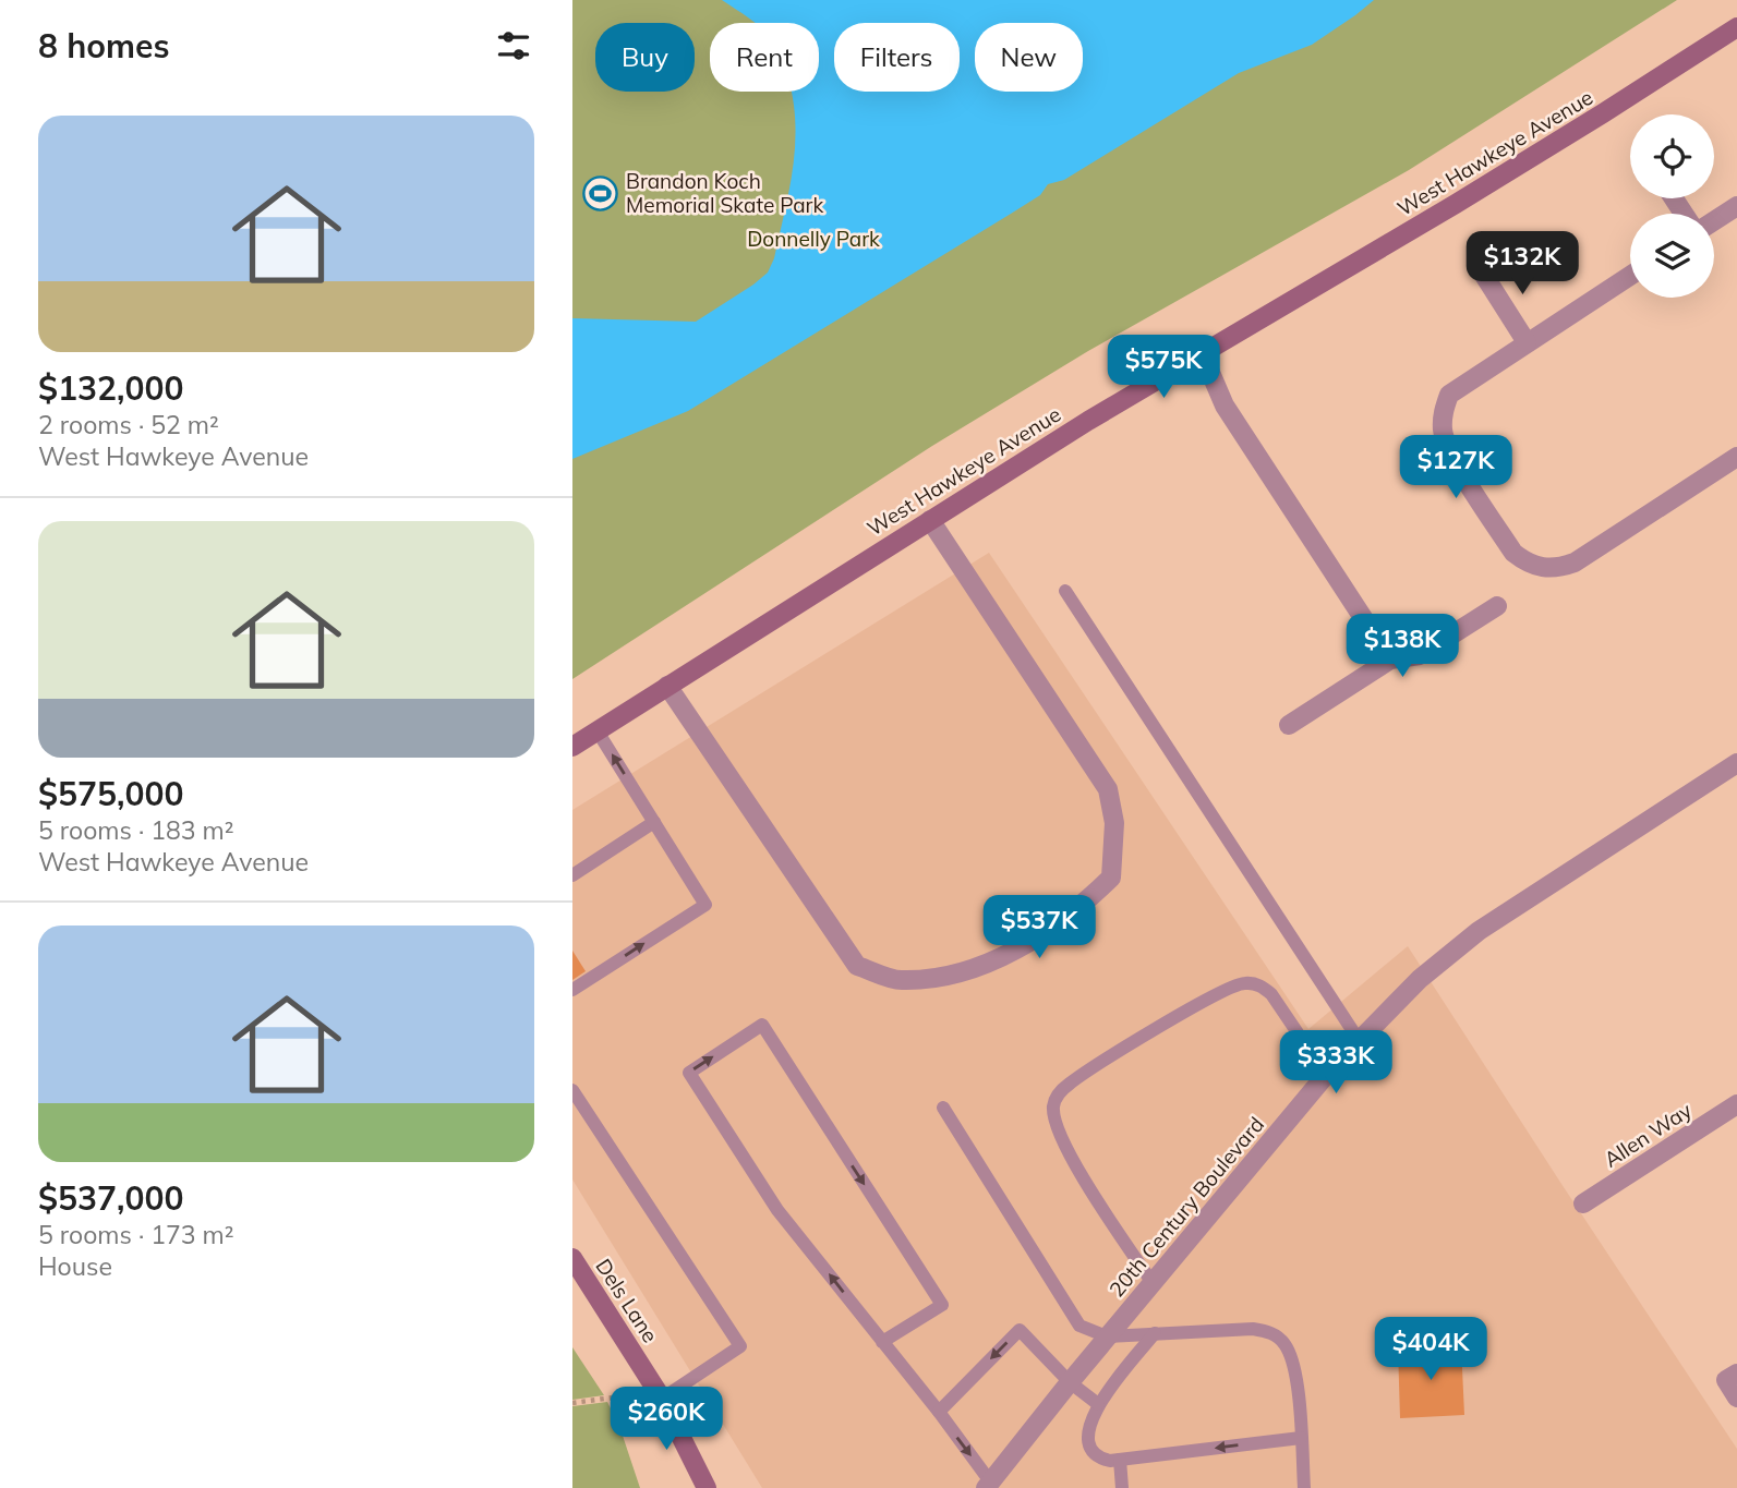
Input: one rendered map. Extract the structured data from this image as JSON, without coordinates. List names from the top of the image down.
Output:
{
  "streets": {
    "street": [
      "West Hawkeye Avenue",
      "Allen Way",
      "20th Century Boulevard",
      "Dels Lane"
    ]
  },
  "parks": ["Donnelly Park"],
  "places": {
    "sports": ["Brandon Koch Memorial Skate Park"]
  },
  "page": {
    "heading": "8 homes",
    "chip": [
      "Buy",
      "Rent",
      "Filters",
      "New"
    ],
    "list": [
      {
        "name": "$132,000",
        "note": "2 rooms · 52 m² · West Hawkeye Avenue"
      },
      {
        "name": "$575,000",
        "note": "5 rooms · 183 m² · West Hawkeye Avenue"
      },
      {
        "name": "$537,000",
        "note": "5 rooms · 173 m² · House"
      }
    ],
    "price": [
      "$132K",
      "$575K",
      "$127K",
      "$138K",
      "$537K",
      "$333K",
      "$404K",
      "$260K"
    ]
  }
}
